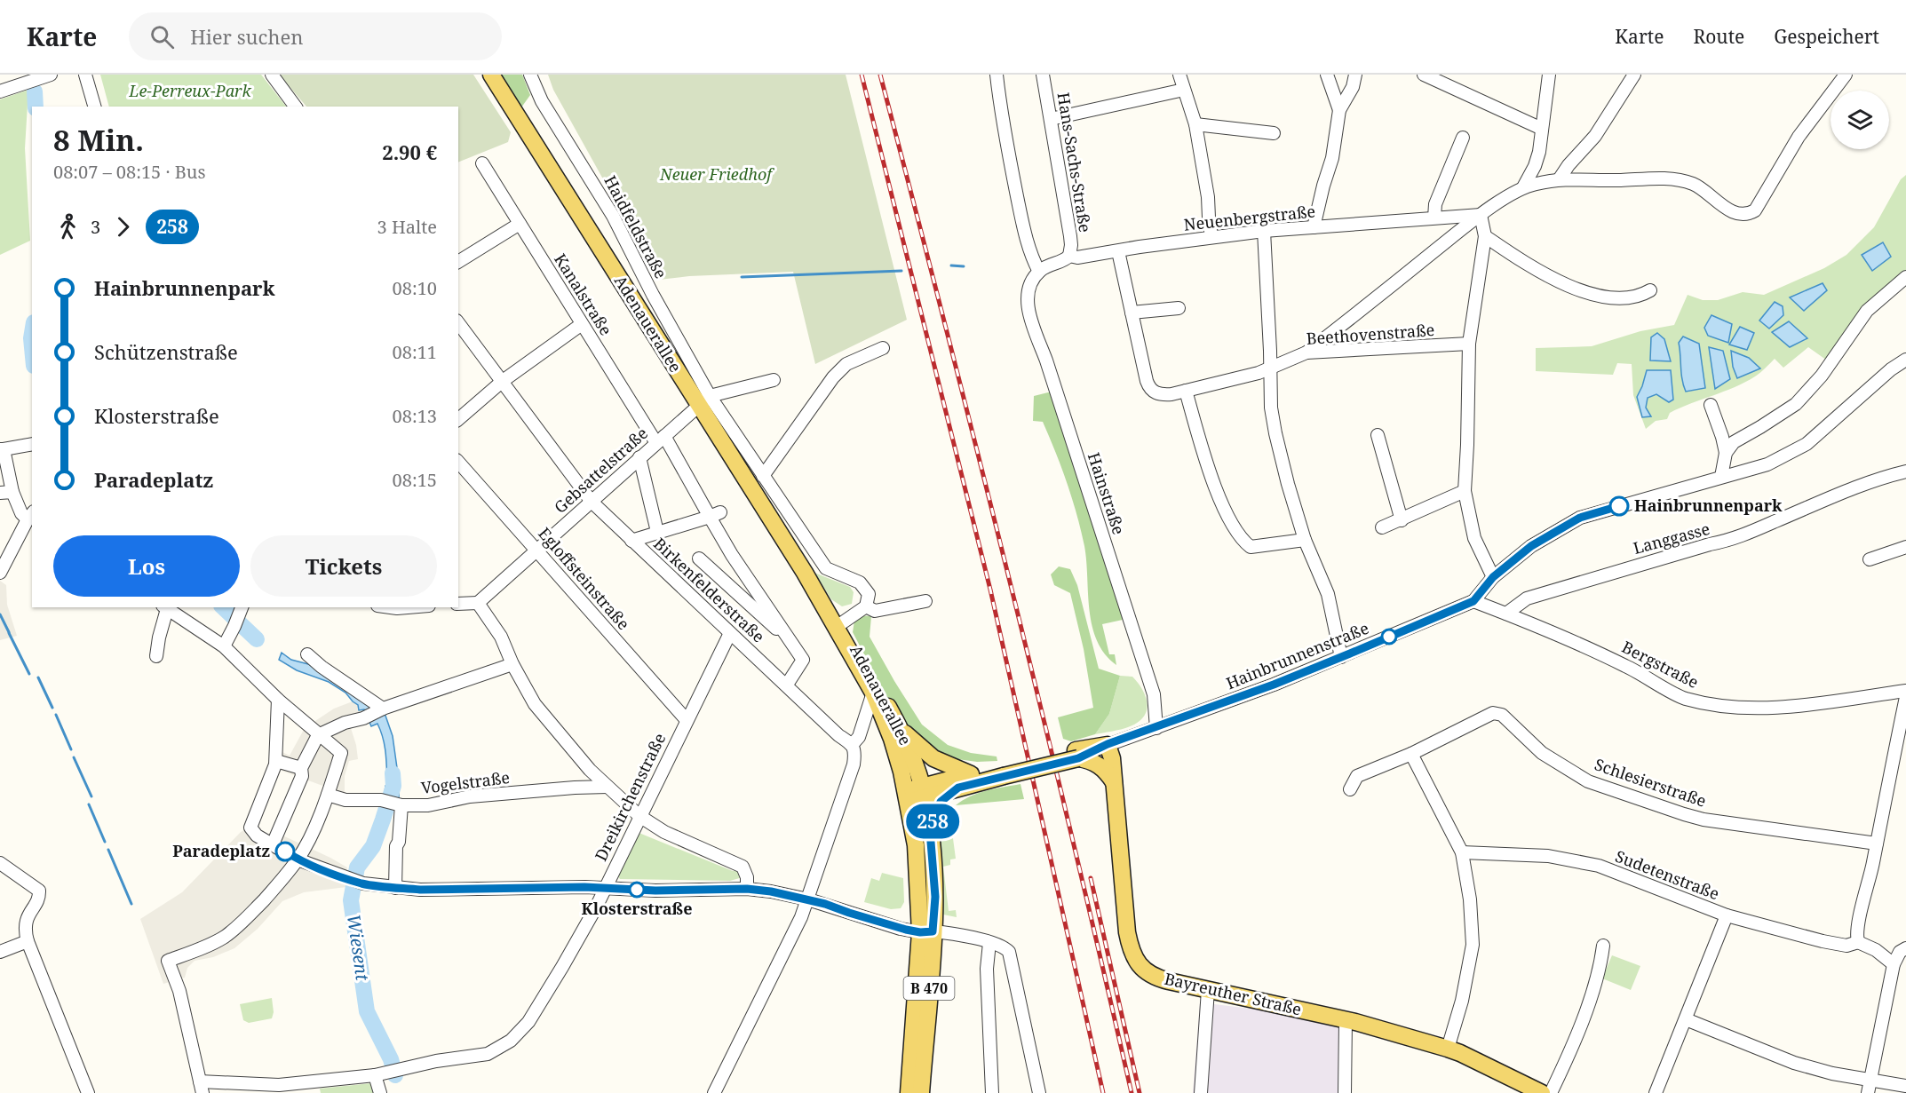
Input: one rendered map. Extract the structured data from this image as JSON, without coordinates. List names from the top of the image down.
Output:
{
  "streets": {
    "main road": ["Adenauerallee", "B 470", "Bayreuther Straße"],
    "street": [
      "Hans-Sachs-Straße",
      "Neuenbergstraße",
      "Haidfeldstraße",
      "Kanalstraße",
      "Beethovenstraße",
      "Gebsattelstraße",
      "Hainstraße",
      "Langgasse",
      "Egloffsteinstraße",
      "Birkenfelderstraße",
      "Hainbrunnenstraße",
      "Bergstraße",
      "Vogelstraße",
      "Schlesierstraße",
      "Dreikirchenstraße",
      "Sudetenstraße"
    ]
  },
  "crossings": [
    ["Hans-Sachs-Straße", "Neuenbergstraße"],
    ["Haidfeldstraße", "Adenauerallee"],
    ["Haidfeldstraße", "Gebsattelstraße"],
    ["Kanalstraße", "Gebsattelstraße"],
    ["Adenauerallee", "Gebsattelstraße"],
    ["Adenauerallee", "B 470"],
    ["Gebsattelstraße", "Egloffsteinstraße"],
    ["Gebsattelstraße", "Birkenfelderstraße"],
    ["Hainstraße", "Hainbrunnenstraße"],
    ["Langgasse", "Bergstraße"],
    ["Egloffsteinstraße", "Dreikirchenstraße"],
    ["Birkenfelderstraße", "Dreikirchenstraße"],
    ["Hainbrunnenstraße", "Bergstraße"],
    ["Hainbrunnenstraße", "B 470"],
    ["Hainbrunnenstraße", "Bayreuther Straße"],
    ["B 470", "Bayreuther Straße"]
  ],
  "water": ["Wiesent"],
  "parks": ["Le-Perreux-Park", "Neuer Friedhof"],
  "places": ["Hainbrunnenpark", "Paradeplatz", "Klosterstraße"],
  "lines": ["bus line 258"],
  "page": {
    "header": "Karte",
    "search": "Hier suchen",
    "nav": ["Karte", "Route", "Gespeichert"],
    "on_map": "258",
    "heading": ["8 Min.", "08:07 – 08:15 · Bus", "2.90 €"],
    "legs": ["3", "258", "3 Halte"],
    "list": [
      {
        "name": "Hainbrunnenpark",
        "value": "08:10"
      },
      {
        "name": "Schützenstraße",
        "value": "08:11"
      },
      {
        "name": "Klosterstraße",
        "value": "08:13"
      },
      {
        "name": "Paradeplatz",
        "value": "08:15"
      }
    ],
    "buttons": ["Los", "Tickets"]
  }
}
